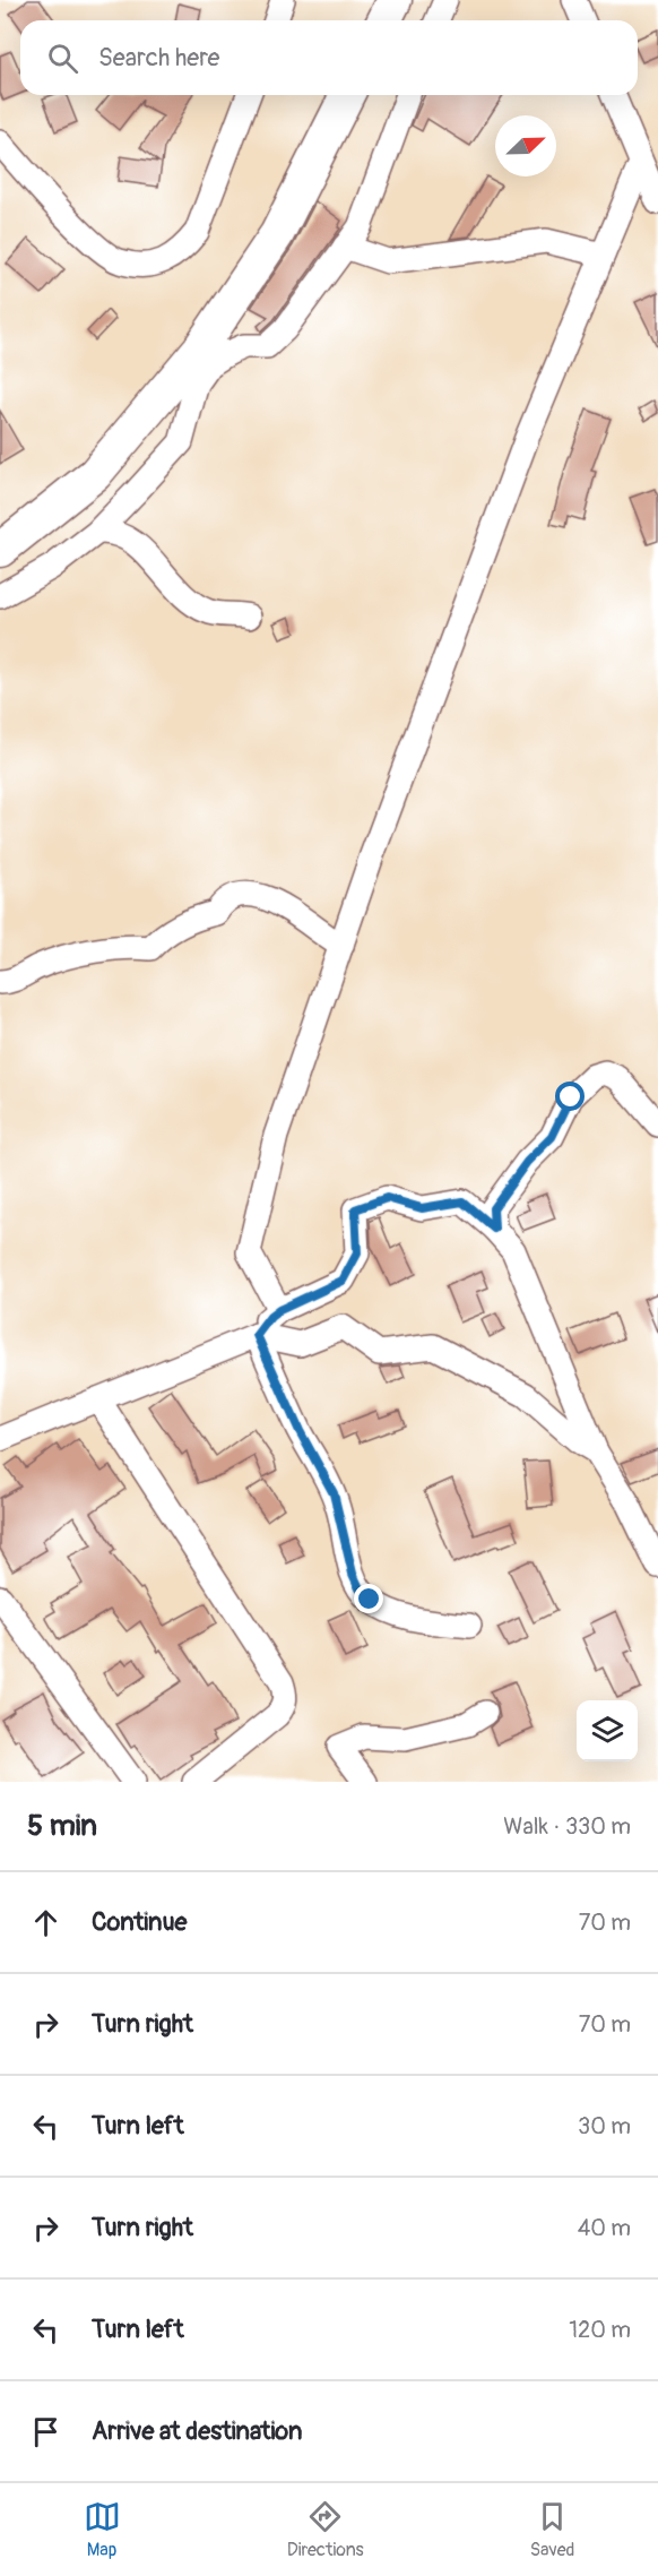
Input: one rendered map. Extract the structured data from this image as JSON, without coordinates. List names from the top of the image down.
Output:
{
  "north": "top right",
  "page": {
    "search": "Search here",
    "heading": ["5 min", "Walk · 330 m"],
    "list": [
      ["Continue", "70 m"],
      ["Turn right", "70 m"],
      ["Turn left", "30 m"],
      ["Turn right", "40 m"],
      ["Turn left", "120 m"],
      "Arrive at destination"
    ],
    "nav": ["Map", "Directions", "Saved"]
  }
}
